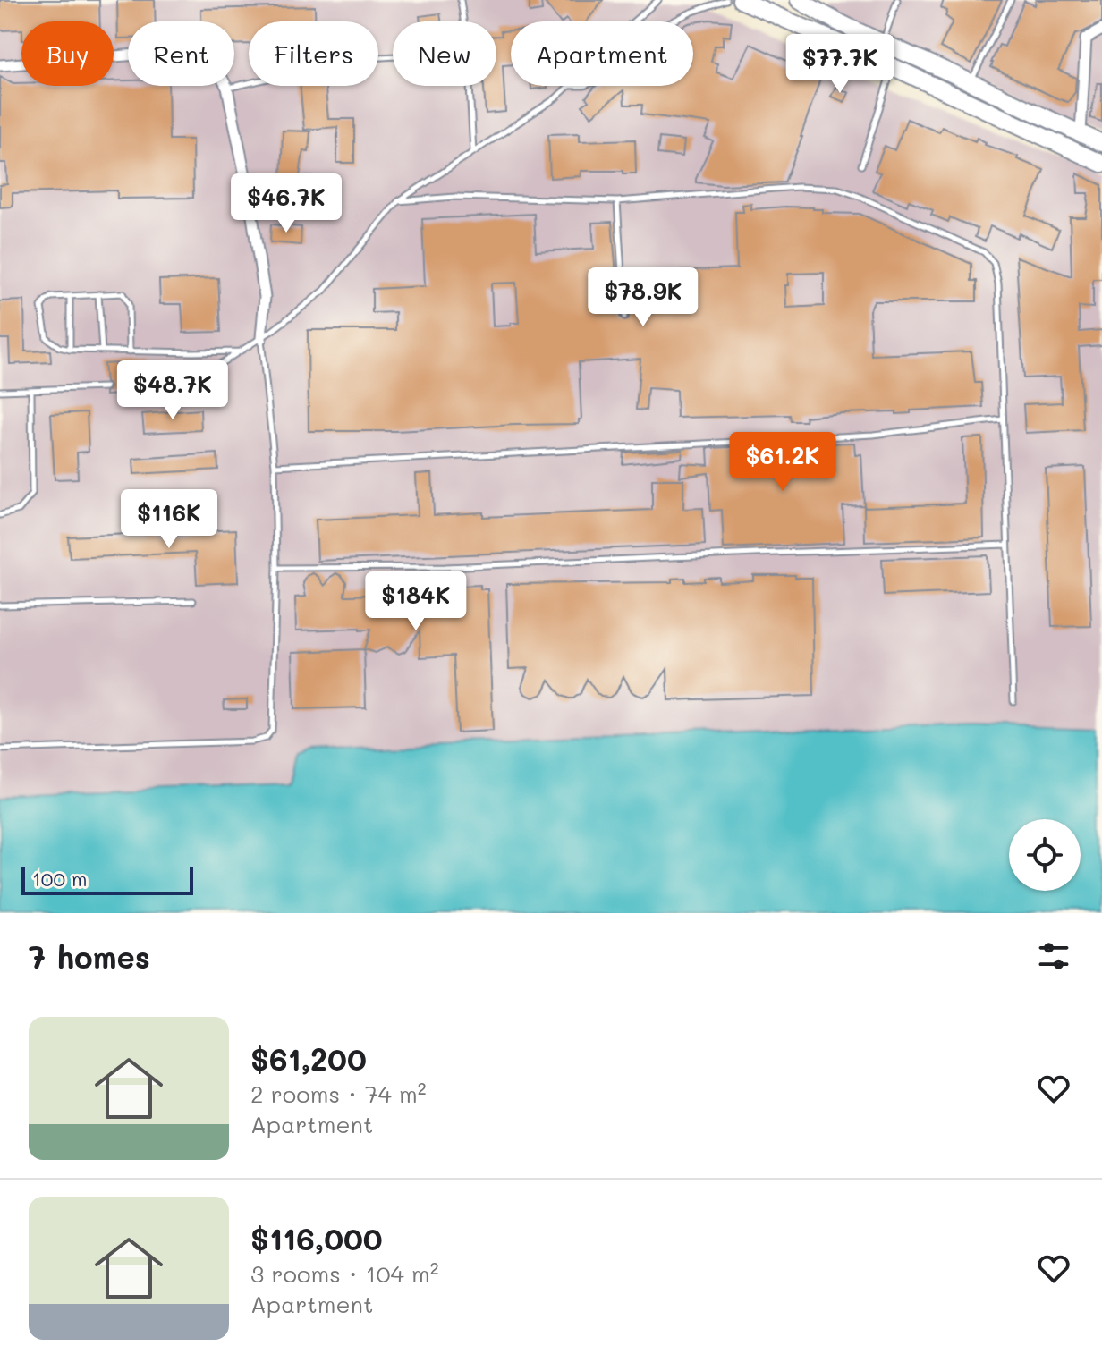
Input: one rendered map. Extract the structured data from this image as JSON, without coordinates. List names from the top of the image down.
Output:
{
  "scale_bar": "100 m",
  "page": {
    "chip": [
      "Buy",
      "Rent",
      "Filters",
      "New",
      "Apartment"
    ],
    "price": [
      "$77.7K",
      "$46.7K",
      "$78.9K",
      "$48.7K",
      "$61.2K",
      "$116K",
      "$184K"
    ],
    "scale": "100 m",
    "heading": "7 homes",
    "list": [
      {
        "name": "$61,200",
        "note": "2 rooms · 74 m² · Apartment"
      },
      {
        "name": "$116,000",
        "note": "3 rooms · 104 m² · Apartment"
      }
    ]
  }
}
